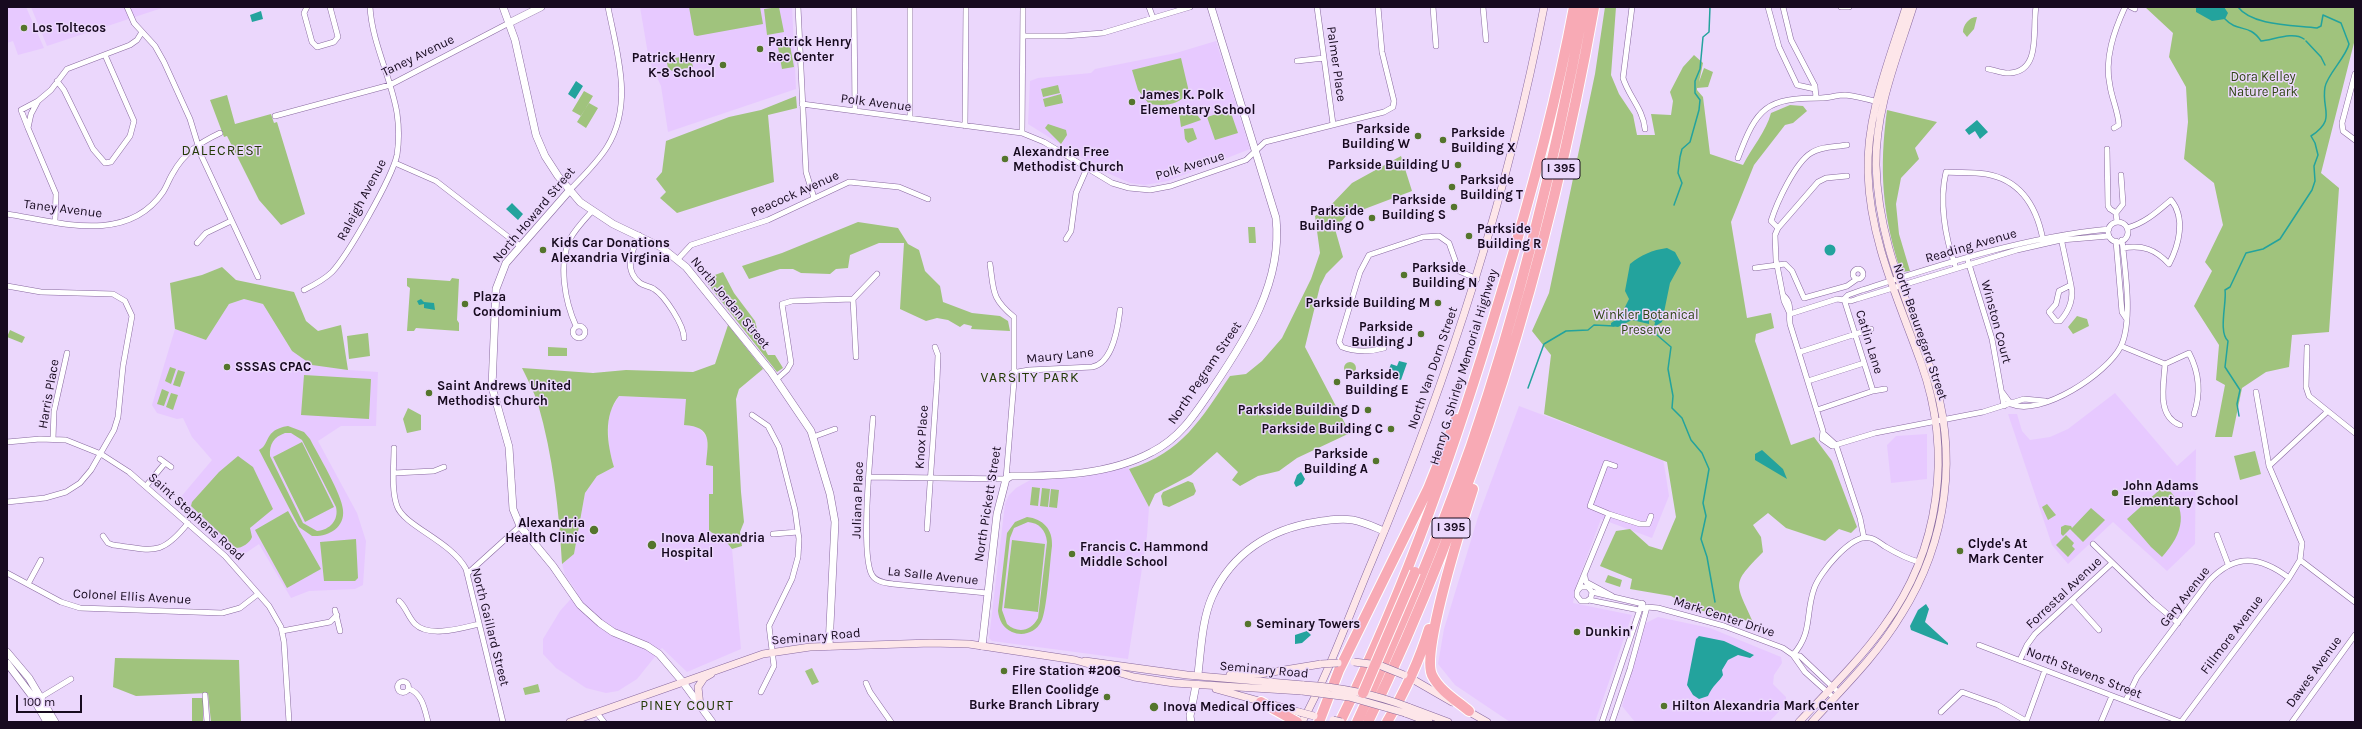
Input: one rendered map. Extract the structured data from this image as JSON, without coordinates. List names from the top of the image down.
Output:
{
  "streets": {
    "highway": ["I 395", "Henry G. Shirley Memorial Highway"],
    "main road": ["North Beauregard Street", "North Van Dorn Street", "Seminary Road"],
    "street": [
      "Taney Avenue",
      "Palmer Place",
      "Polk Avenue",
      "Peacock Avenue",
      "Raleigh Avenue",
      "North Howard Street",
      "Reading Avenue",
      "North Jordan Street",
      "Winston Court",
      "Catlin Lane",
      "Maury Lane",
      "North Pegram Street",
      "Harris Place",
      "Knox Place",
      "Juliana Place",
      "North Pickett Street",
      "Saint Stephens Road",
      "La Salle Avenue",
      "Forrestal Avenue",
      "Colonel Ellis Avenue",
      "Gary Avenue",
      "Mark Center Drive",
      "North Gaillard Street",
      "Fillmore Avenue",
      "Dawes Avenue",
      "North Stevens Street"
    ]
  },
  "crossings": [
    ["Taney Avenue", "Raleigh Avenue"],
    ["Taney Avenue", "North Jordan Street"],
    ["Palmer Place", "Polk Avenue"],
    ["Polk Avenue", "North Pegram Street"],
    ["Peacock Avenue", "North Jordan Street"],
    ["North Howard Street", "North Jordan Street"],
    ["North Howard Street", "Seminary Road"],
    ["Reading Avenue", "Winston Court"],
    ["Reading Avenue", "North Beauregard Street"],
    ["Reading Avenue", "Catlin Lane"],
    ["North Jordan Street", "Seminary Road"],
    ["North Beauregard Street", "Mark Center Drive"],
    ["Maury Lane", "North Pickett Street"],
    ["North Pegram Street", "Knox Place"],
    ["North Pegram Street", "Juliana Place"],
    ["North Pegram Street", "North Pickett Street"],
    ["Harris Place", "Saint Stephens Road"],
    ["Juliana Place", "La Salle Avenue"],
    ["North Pickett Street", "La Salle Avenue"],
    ["North Pickett Street", "Seminary Road"],
    ["Saint Stephens Road", "Colonel Ellis Avenue"],
    ["Forrestal Avenue", "North Stevens Street"],
    ["Gary Avenue", "Fillmore Avenue"],
    ["Gary Avenue", "North Stevens Street"],
    ["Fillmore Avenue", "North Stevens Street"]
  ],
  "districts": ["DALECREST", "VARSITY PARK", "PINEY COURT"],
  "parks": ["Dora Kelley Nature Park", "Winkler Botanical Preserve"],
  "places": [
    "Los Toltecos",
    "Patrick Henry Rec Center",
    "Patrick Henry K-8 School",
    "James K. Polk Elementary School",
    "Parkside Building W",
    "Parkside Building X",
    "Alexandria Free Methodist Church",
    "Parkside Building U",
    "Parkside Building T",
    "Parkside Building S",
    "Parkside Building O",
    "Parkside Building R",
    "Kids Car Donations Alexandria Virginia",
    "Parkside Building N",
    "Parkside Building M",
    "Plaza Condominium",
    "Parkside Building J",
    "SSSAS CPAC",
    "Parkside Building E",
    "Saint Andrews United Methodist Church",
    "Parkside Building D",
    "Parkside Building C",
    "Parkside Building A",
    "John Adams Elementary School",
    "Alexandria Health Clinic",
    "Inova Alexandria Hospital",
    "Clyde's At Mark Center",
    "Francis C. Hammond Middle School",
    "Seminary Towers",
    "Dunkin'",
    "Fire Station #206",
    "Ellen Coolidge Burke Branch Library",
    "Hilton Alexandria Mark Center",
    "Inova Medical Offices"
  ],
  "scale_bar": "100 m"
}
